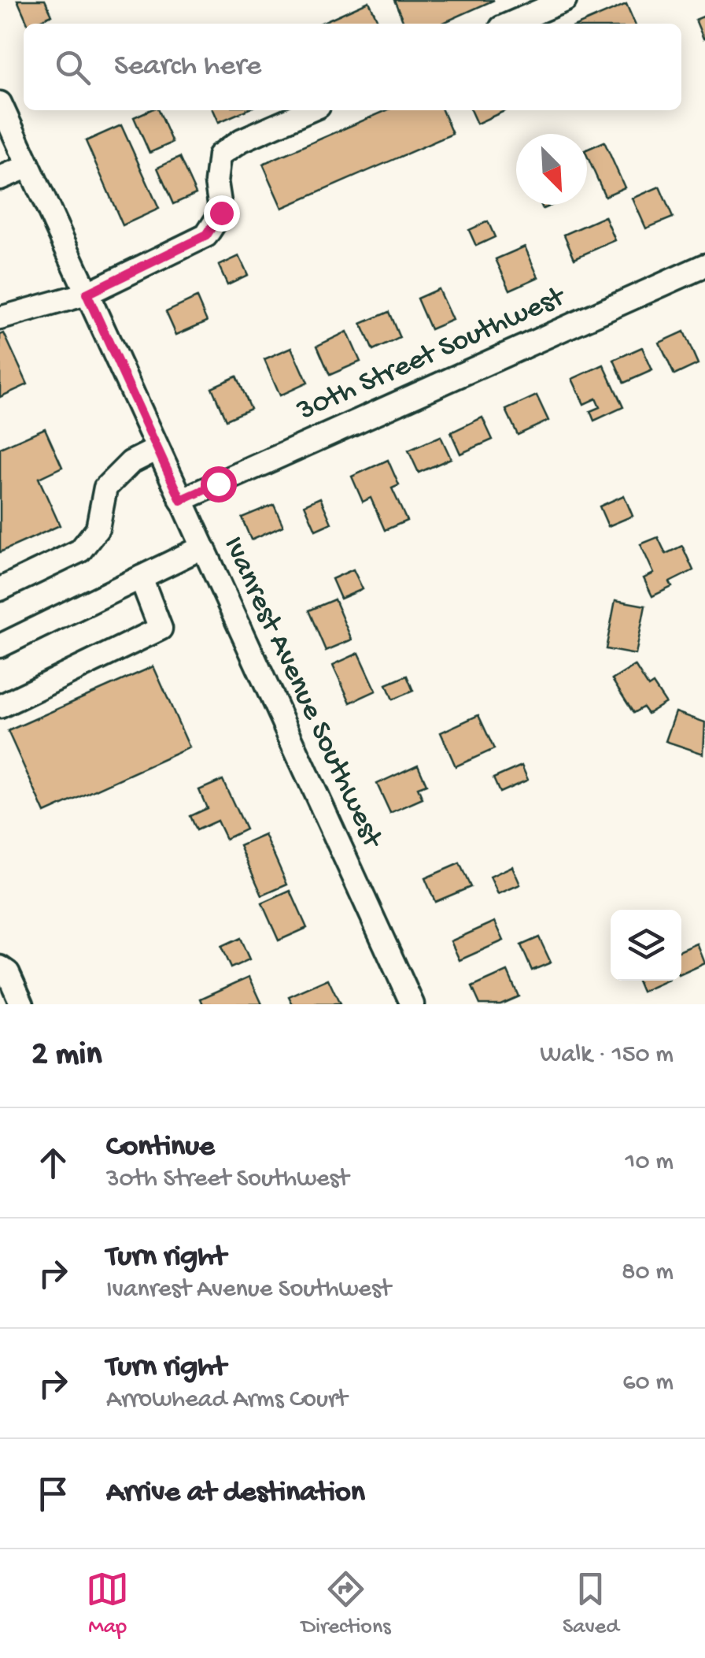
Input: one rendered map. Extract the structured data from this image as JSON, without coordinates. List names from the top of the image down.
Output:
{
  "streets": {
    "street": ["30th Street Southwest", "Ivanrest Avenue Southwest"]
  },
  "crossings": [
    ["30th Street Southwest", "Ivanrest Avenue Southwest"]
  ],
  "north": "bottom right",
  "page": {
    "search": "Search here",
    "heading": ["2 min", "Walk · 150 m"],
    "list": [
      ["Continue", "30th Street Southwest", "10 m"],
      ["Turn right", "Ivanrest Avenue Southwest", "80 m"],
      ["Turn right", "Arrowhead Arms Court", "60 m"],
      "Arrive at destination"
    ],
    "nav": ["Map", "Directions", "Saved"]
  }
}
